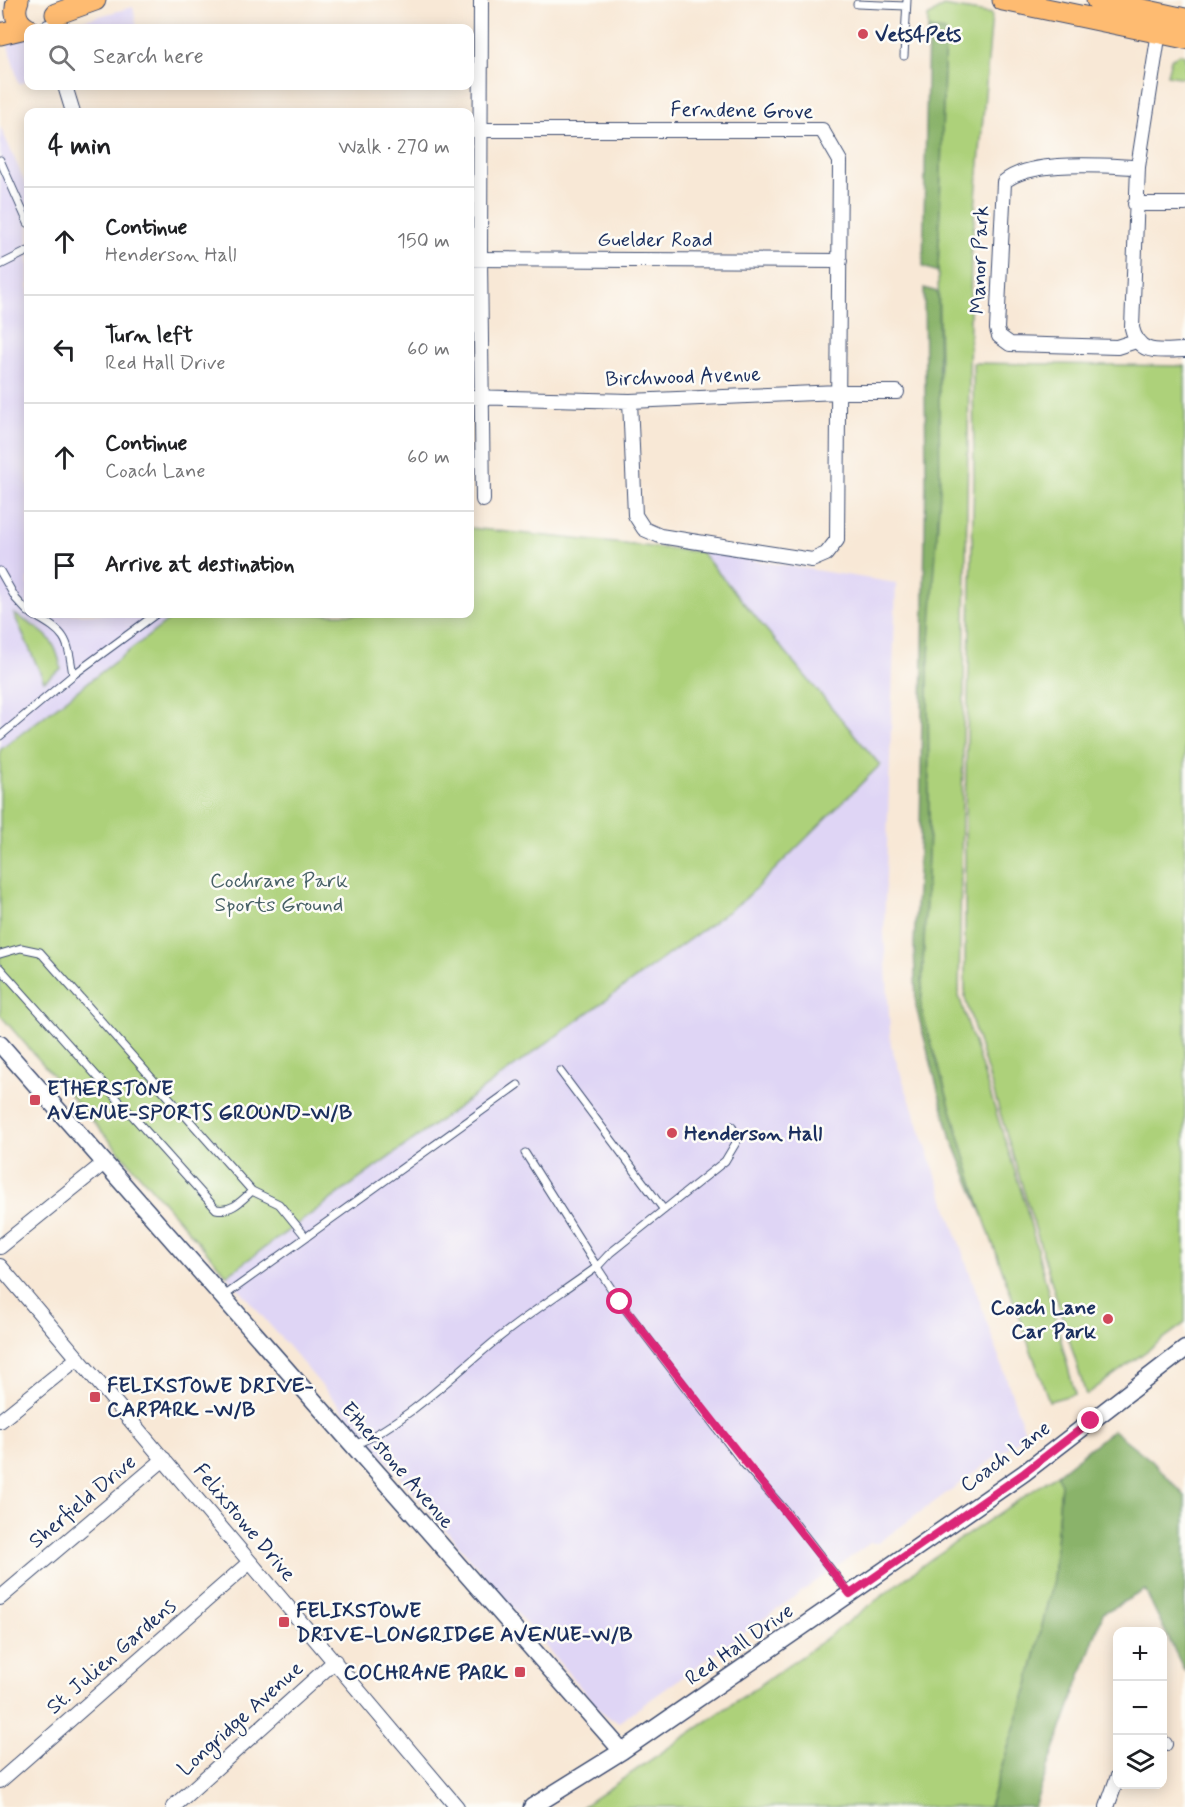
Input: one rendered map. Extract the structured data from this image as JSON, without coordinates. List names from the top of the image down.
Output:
{
  "streets": {
    "street": [
      "Ferndene Grove",
      "Guelder Road",
      "Manor Park",
      "Birchwood Avenue",
      "Coach Lane",
      "Etherstone Avenue",
      "Sherfield Drive",
      "Felixstowe Drive",
      "Red Hall Drive",
      "St. Julien Gardens",
      "Longridge Avenue"
    ]
  },
  "crossings": [
    ["Ferndene Grove", "Guelder Road"],
    ["Ferndene Grove", "Birchwood Avenue"],
    ["Coach Lane", "Red Hall Drive"],
    ["Etherstone Avenue", "Red Hall Drive"],
    ["Sherfield Drive", "Felixstowe Drive"],
    ["Felixstowe Drive", "St. Julien Gardens"],
    ["Felixstowe Drive", "Longridge Avenue"]
  ],
  "parks": ["Cochrane Park Sports Ground"],
  "places": {
    "other": ["Vets4Pets", "Henderson Hall", "Coach Lane Car Park"],
    "transit": [
      "ETHERSTONE AVENUE-SPORTS GROUND-W/B",
      "FELIXSTOWE DRIVE- CARPARK -W/B",
      "FELIXSTOWE DRIVE-LONGRIDGE AVENUE-W/B",
      "COCHRANE PARK"
    ]
  },
  "page": {
    "search": "Search here",
    "heading": ["4 min", "Walk · 270 m"],
    "list": [
      ["Continue", "Henderson Hall", "150 m"],
      ["Turn left", "Red Hall Drive", "60 m"],
      ["Continue", "Coach Lane", "60 m"],
      "Arrive at destination"
    ],
    "map_buttons": ["+", "−"]
  }
}
